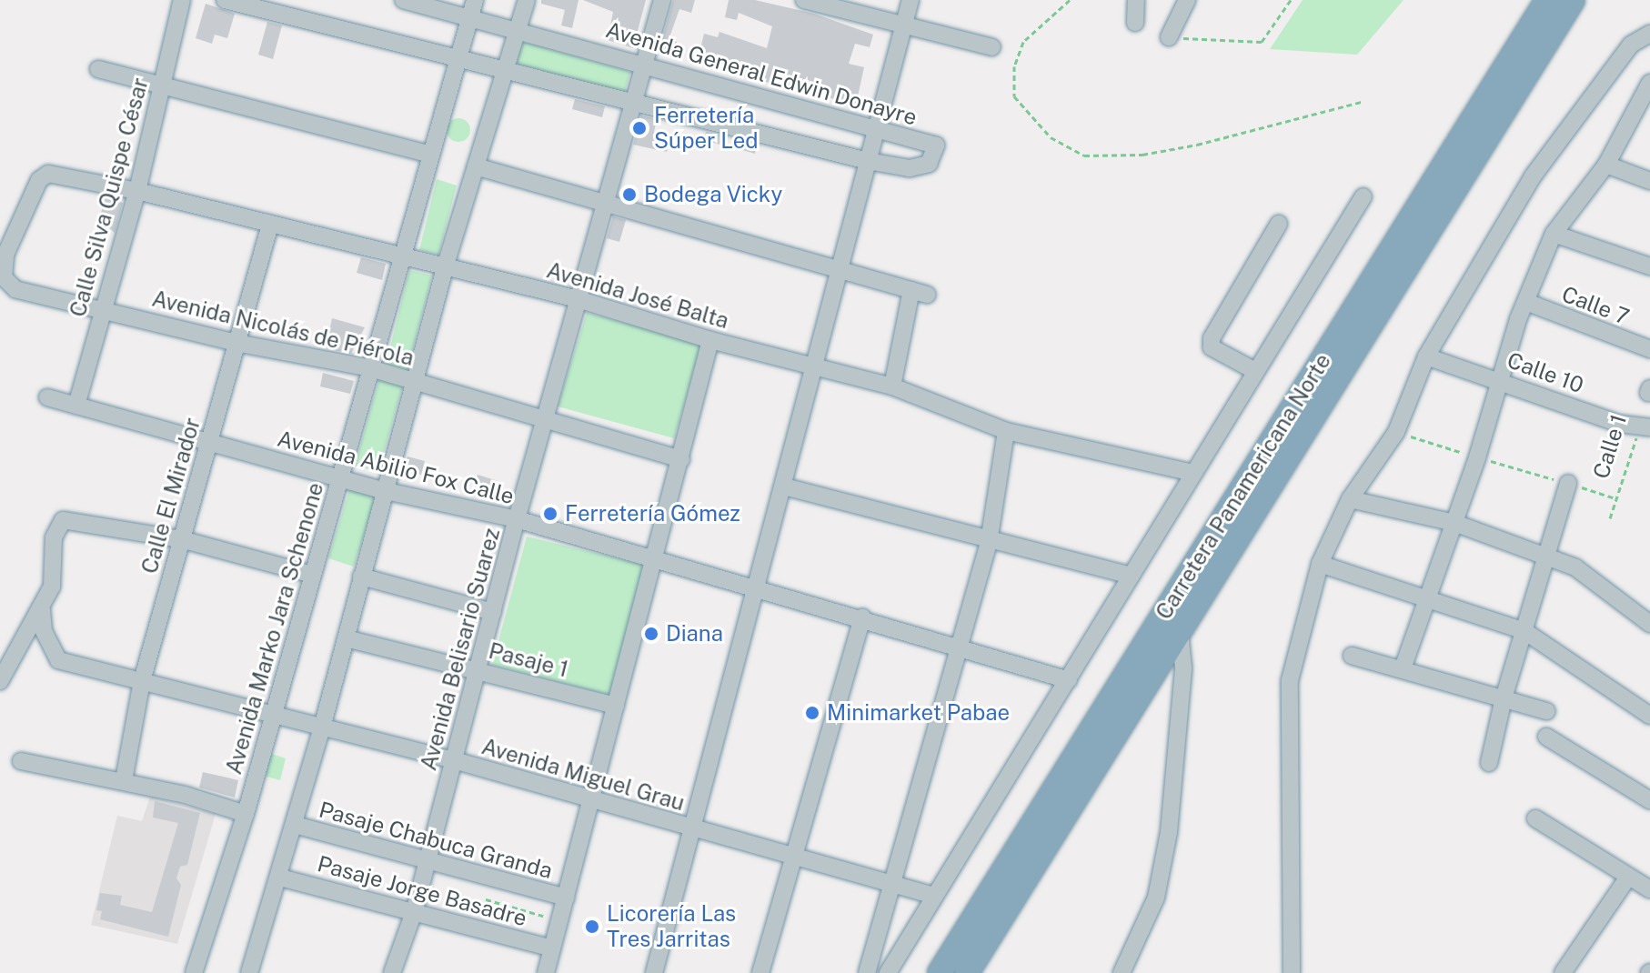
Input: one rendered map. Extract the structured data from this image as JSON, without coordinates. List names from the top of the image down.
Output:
{
  "streets": {
    "highway": ["Carretera Panamericana Norte"],
    "street": [
      "Avenida General Edwin Donayre",
      "Calle Silva Quispe César",
      "Avenida José Balta",
      "Calle 7",
      "Avenida Nicolás de Piérola",
      "Calle 10",
      "Avenida Abilio Fox Calle",
      "Calle El Mirador",
      "Avenida Marko Jara Schenone",
      "Avenida Belisario Suarez",
      "Pasaje 1",
      "Avenida Miguel Grau",
      "Pasaje Chabuca Granda",
      "Pasaje Jorge Basadre"
    ],
    "path": ["Calle 1"]
  },
  "crossings": [
    ["Avenida General Edwin Donayre", "Avenida Marko Jara Schenone"],
    ["Avenida General Edwin Donayre", "Avenida Belisario Suarez"],
    ["Calle Silva Quispe César", "Avenida José Balta"],
    ["Calle Silva Quispe César", "Avenida Nicolás de Piérola"],
    ["Calle Silva Quispe César", "Avenida Abilio Fox Calle"],
    ["Avenida José Balta", "Avenida Nicolás de Piérola"],
    ["Avenida José Balta", "Calle El Mirador"],
    ["Avenida José Balta", "Avenida Marko Jara Schenone"],
    ["Avenida José Balta", "Avenida Belisario Suarez"],
    ["Avenida Nicolás de Piérola", "Calle El Mirador"],
    ["Avenida Nicolás de Piérola", "Avenida Marko Jara Schenone"],
    ["Avenida Nicolás de Piérola", "Avenida Belisario Suarez"],
    ["Calle 10", "Calle 1"],
    ["Avenida Abilio Fox Calle", "Calle El Mirador"],
    ["Avenida Abilio Fox Calle", "Avenida Marko Jara Schenone"],
    ["Avenida Abilio Fox Calle", "Avenida Belisario Suarez"],
    ["Calle El Mirador", "Avenida Miguel Grau"],
    ["Avenida Marko Jara Schenone", "Avenida Miguel Grau"],
    ["Avenida Belisario Suarez", "Pasaje 1"],
    ["Avenida Belisario Suarez", "Avenida Miguel Grau"],
    ["Avenida Belisario Suarez", "Pasaje Chabuca Granda"],
    ["Avenida Belisario Suarez", "Pasaje Jorge Basadre"]
  ],
  "places": [
    "Ferretería Súper Led",
    "Bodega Vicky",
    "Ferretería Gómez",
    "Diana",
    "Minimarket Pabae",
    "Licorería Las Tres Jarritas"
  ]
}
